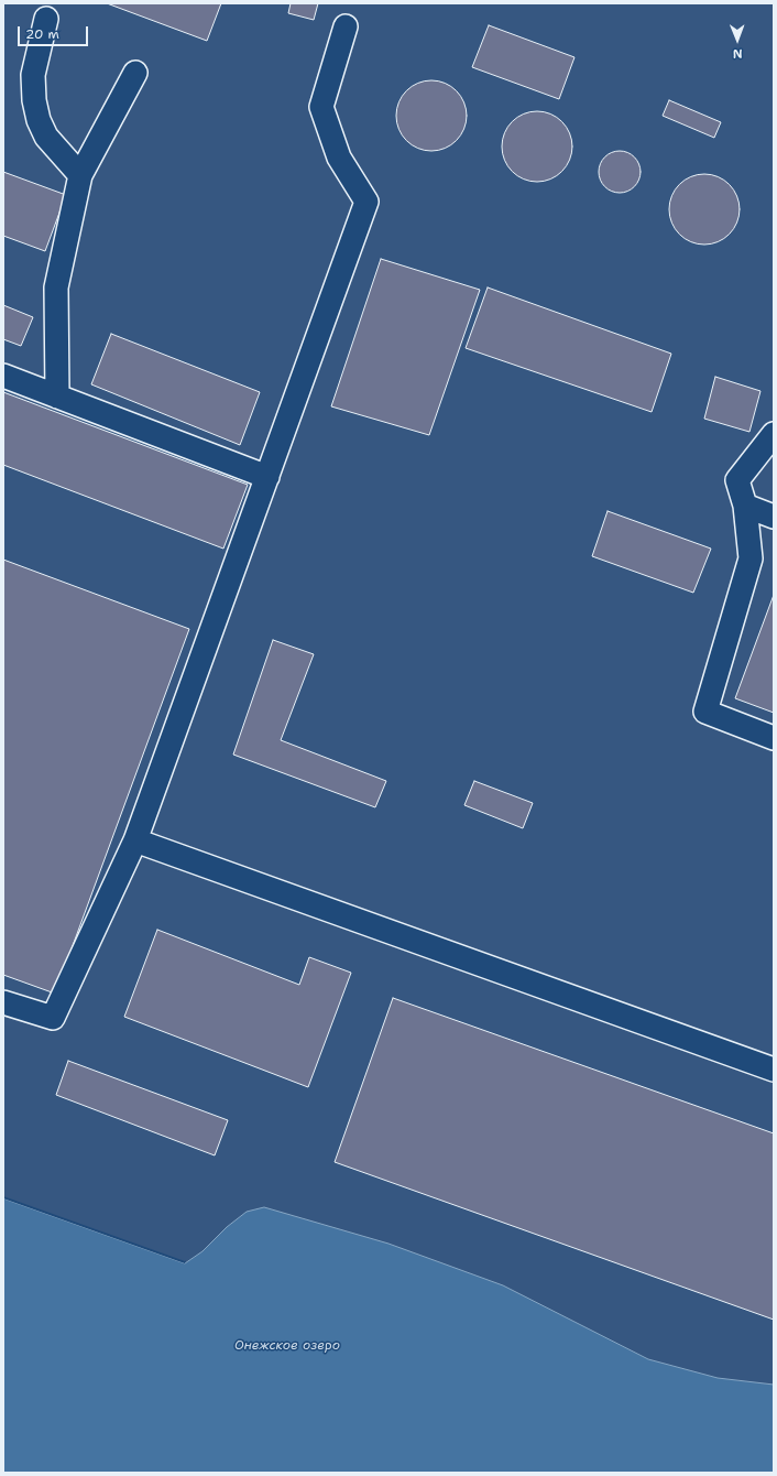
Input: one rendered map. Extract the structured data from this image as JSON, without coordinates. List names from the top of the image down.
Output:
{
  "water": ["Онежское озеро"],
  "scale_bar": "20 m",
  "north": "bottom"
}
